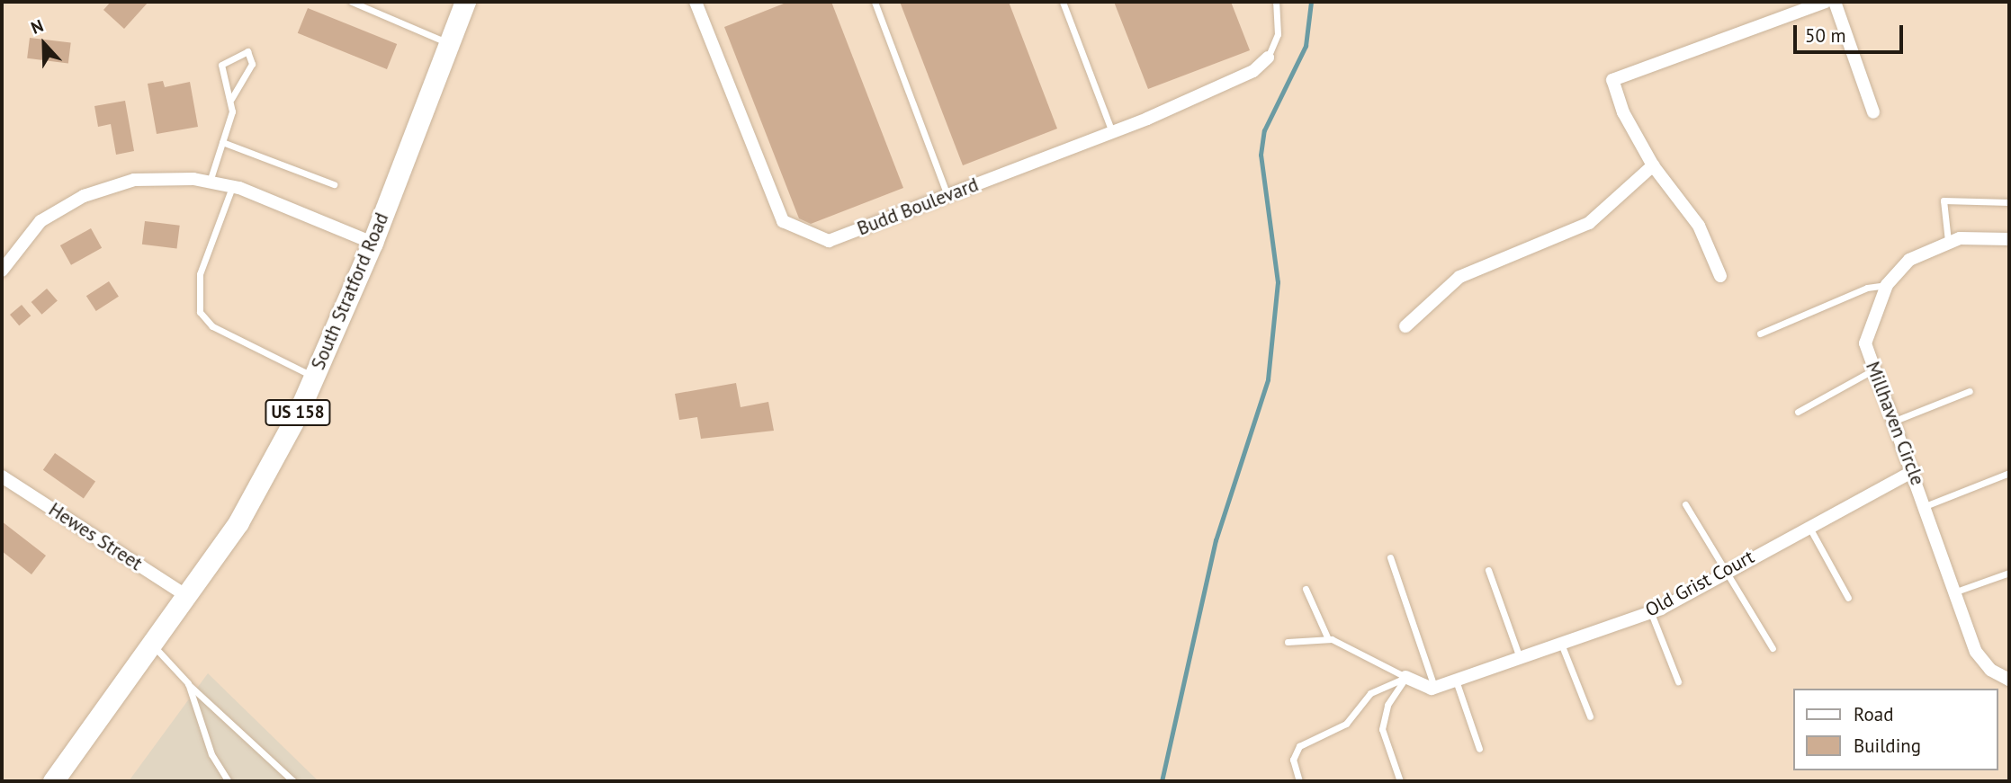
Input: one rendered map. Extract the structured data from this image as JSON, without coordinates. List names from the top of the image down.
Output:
{
  "streets": {
    "main road": ["South Stratford Road", "US 158"],
    "street": [
      "Budd Boulevard",
      "Millhaven Circle",
      "Hewes Street",
      "Old Grist Court"
    ]
  },
  "crossings": [
    ["South Stratford Road", "Hewes Street"],
    ["Millhaven Circle", "Old Grist Court"]
  ],
  "legend": ["Road", "Building"],
  "scale_bar": "50 m",
  "north": "top"
}
